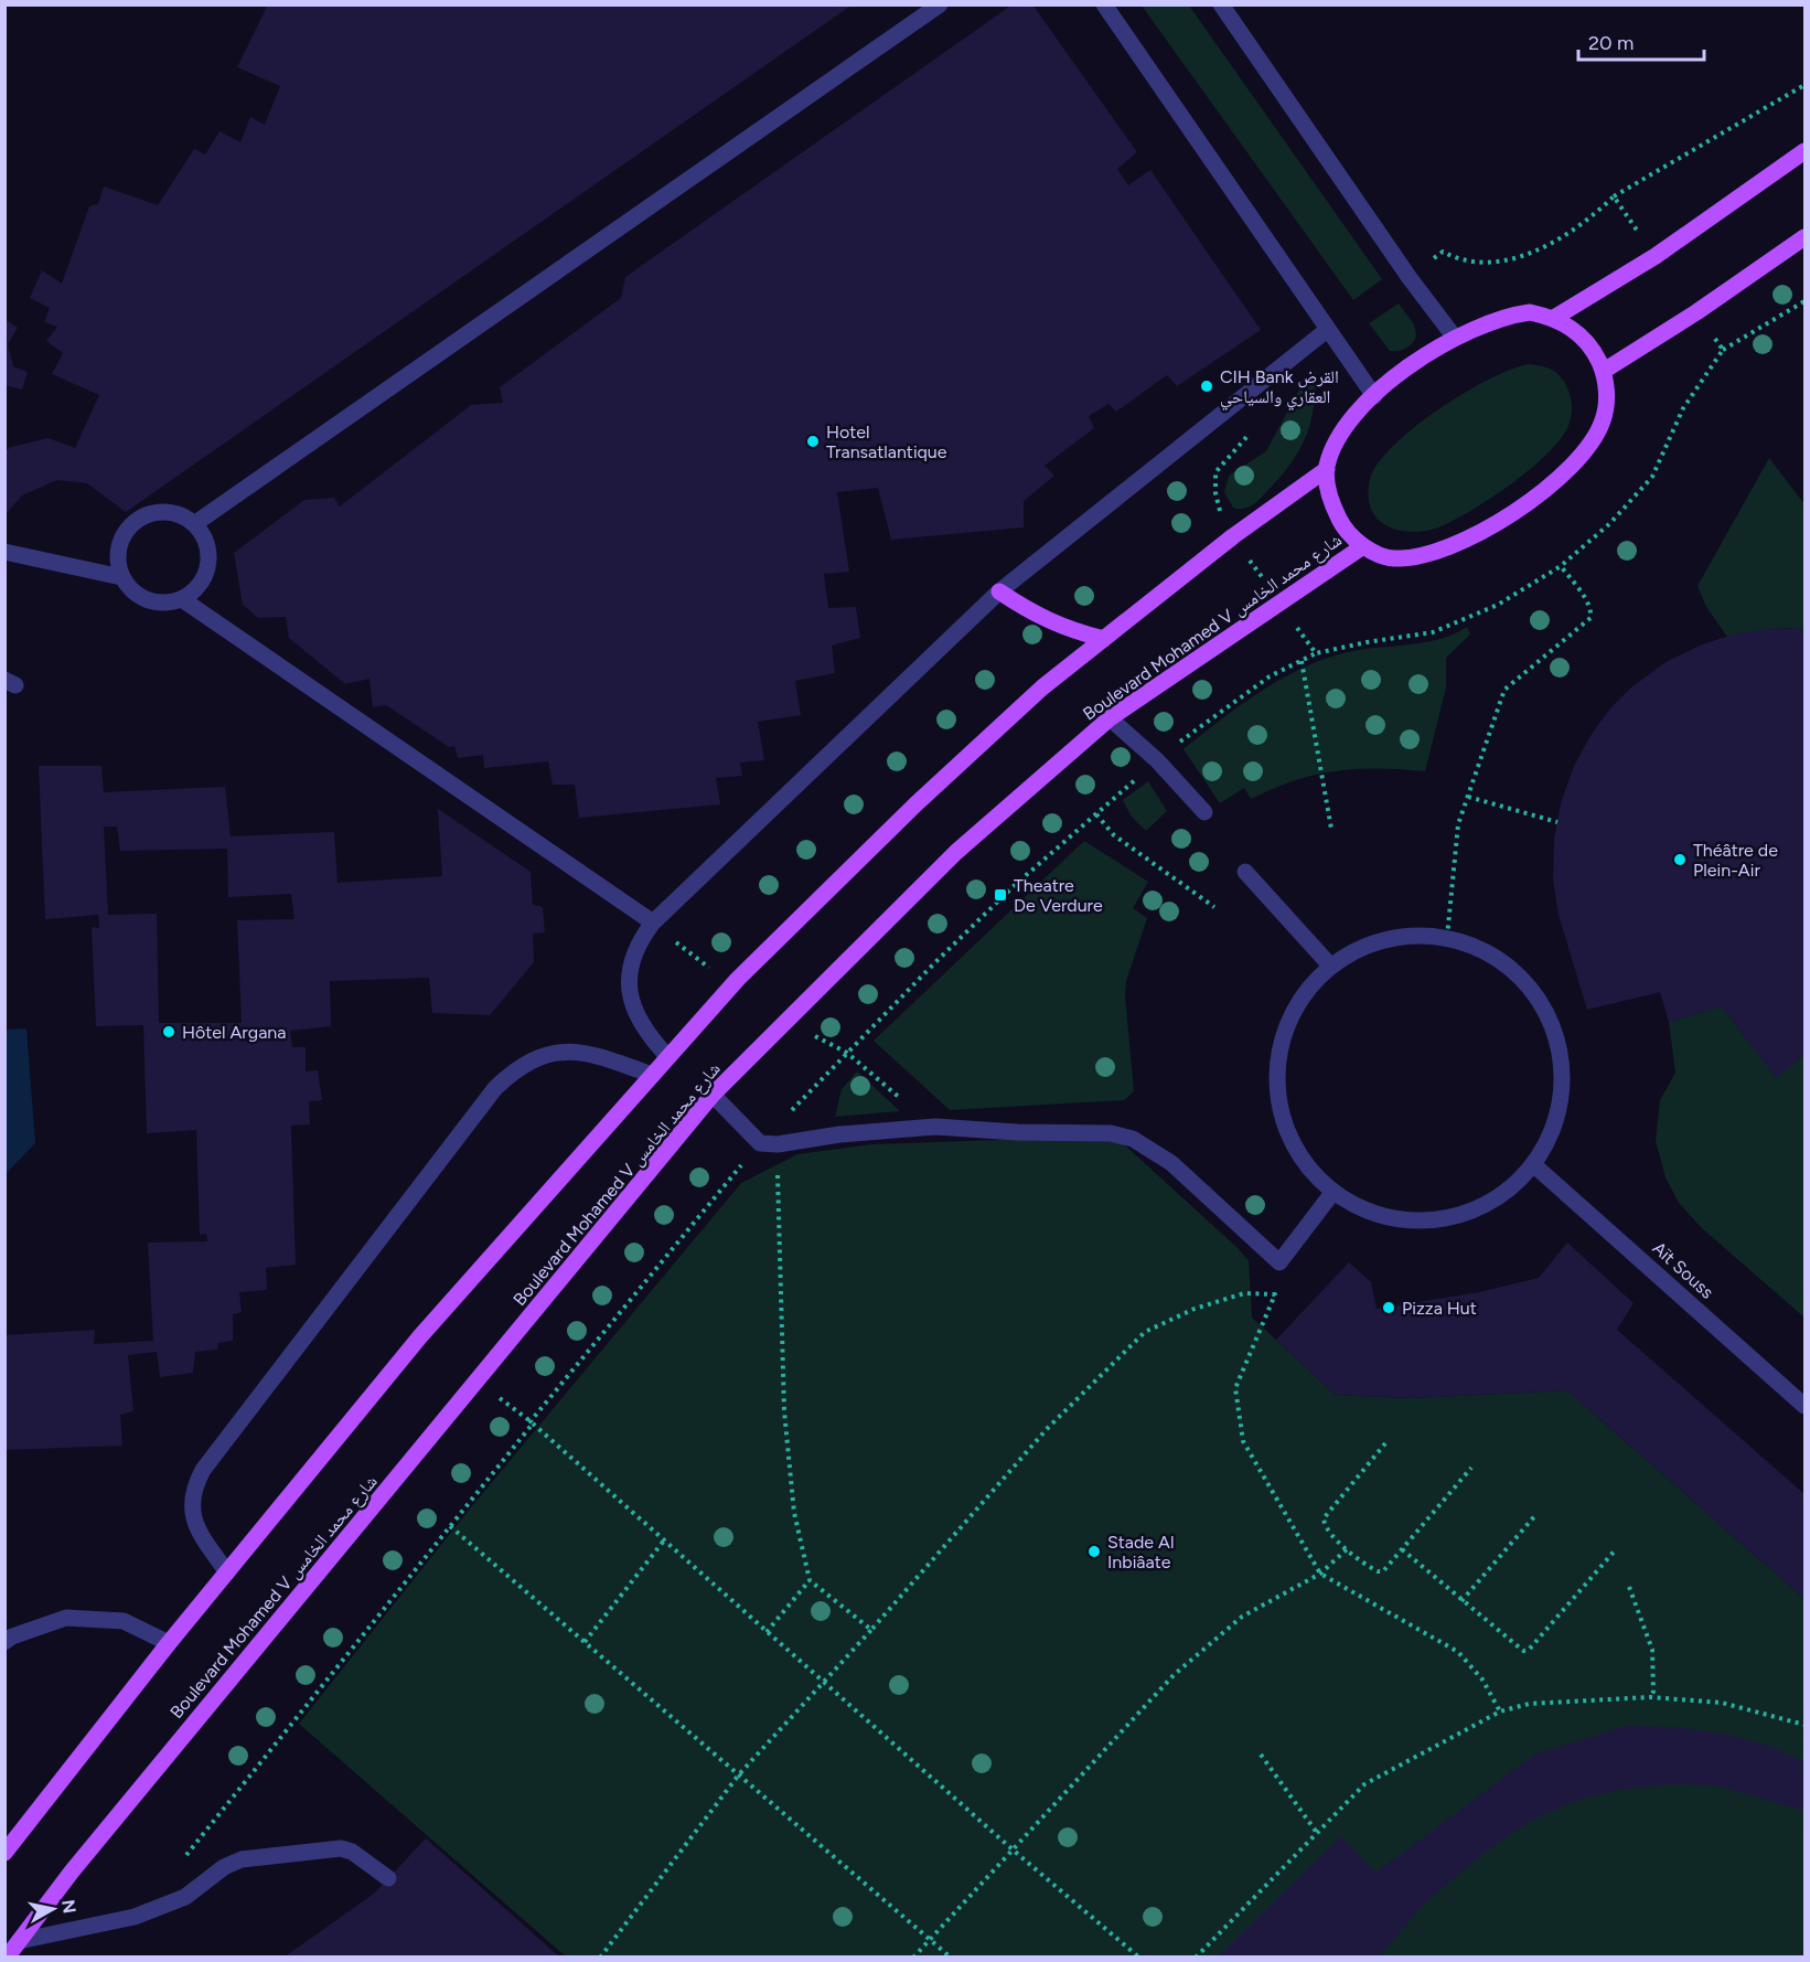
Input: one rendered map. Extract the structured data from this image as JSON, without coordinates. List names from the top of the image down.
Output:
{
  "streets": {
    "main road": ["Boulevard Mohamed V شارع محمد الخامس"],
    "street": ["Aït Souss"]
  },
  "places": {
    "other": [
      "CIH Bank القرض العقاري والسياحي",
      "Hotel Transatlantique",
      "Théâtre de Plein-Air",
      "Hôtel Argana",
      "Pizza Hut",
      "Stade Al Inbiâate"
    ],
    "transit": ["Theatre De Verdure"]
  },
  "scale_bar": "20 m",
  "north": "right"
}
